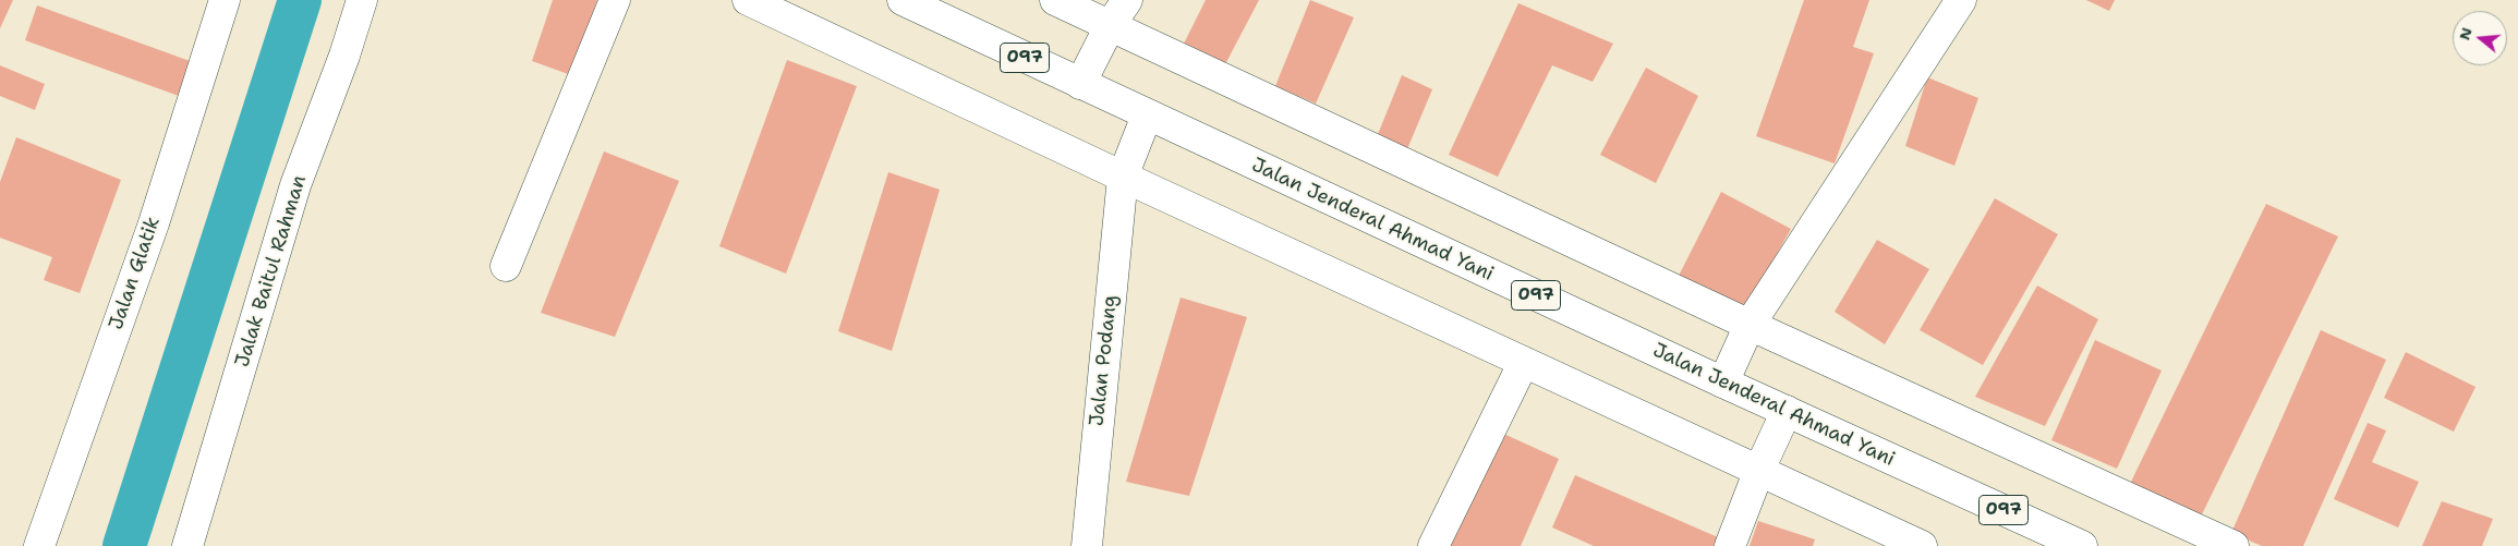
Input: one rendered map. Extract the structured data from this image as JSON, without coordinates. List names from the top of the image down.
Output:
{
  "streets": {
    "street": [
      "097",
      "Jalan Jenderal Ahmad Yani",
      "Jalak Baitul Rahman",
      "Jalan Glatik",
      "Jalan Podang"
    ]
  },
  "crossings": [
    ["Jalan Jenderal Ahmad Yani", "Jalan Podang"]
  ],
  "north": "left"
}
